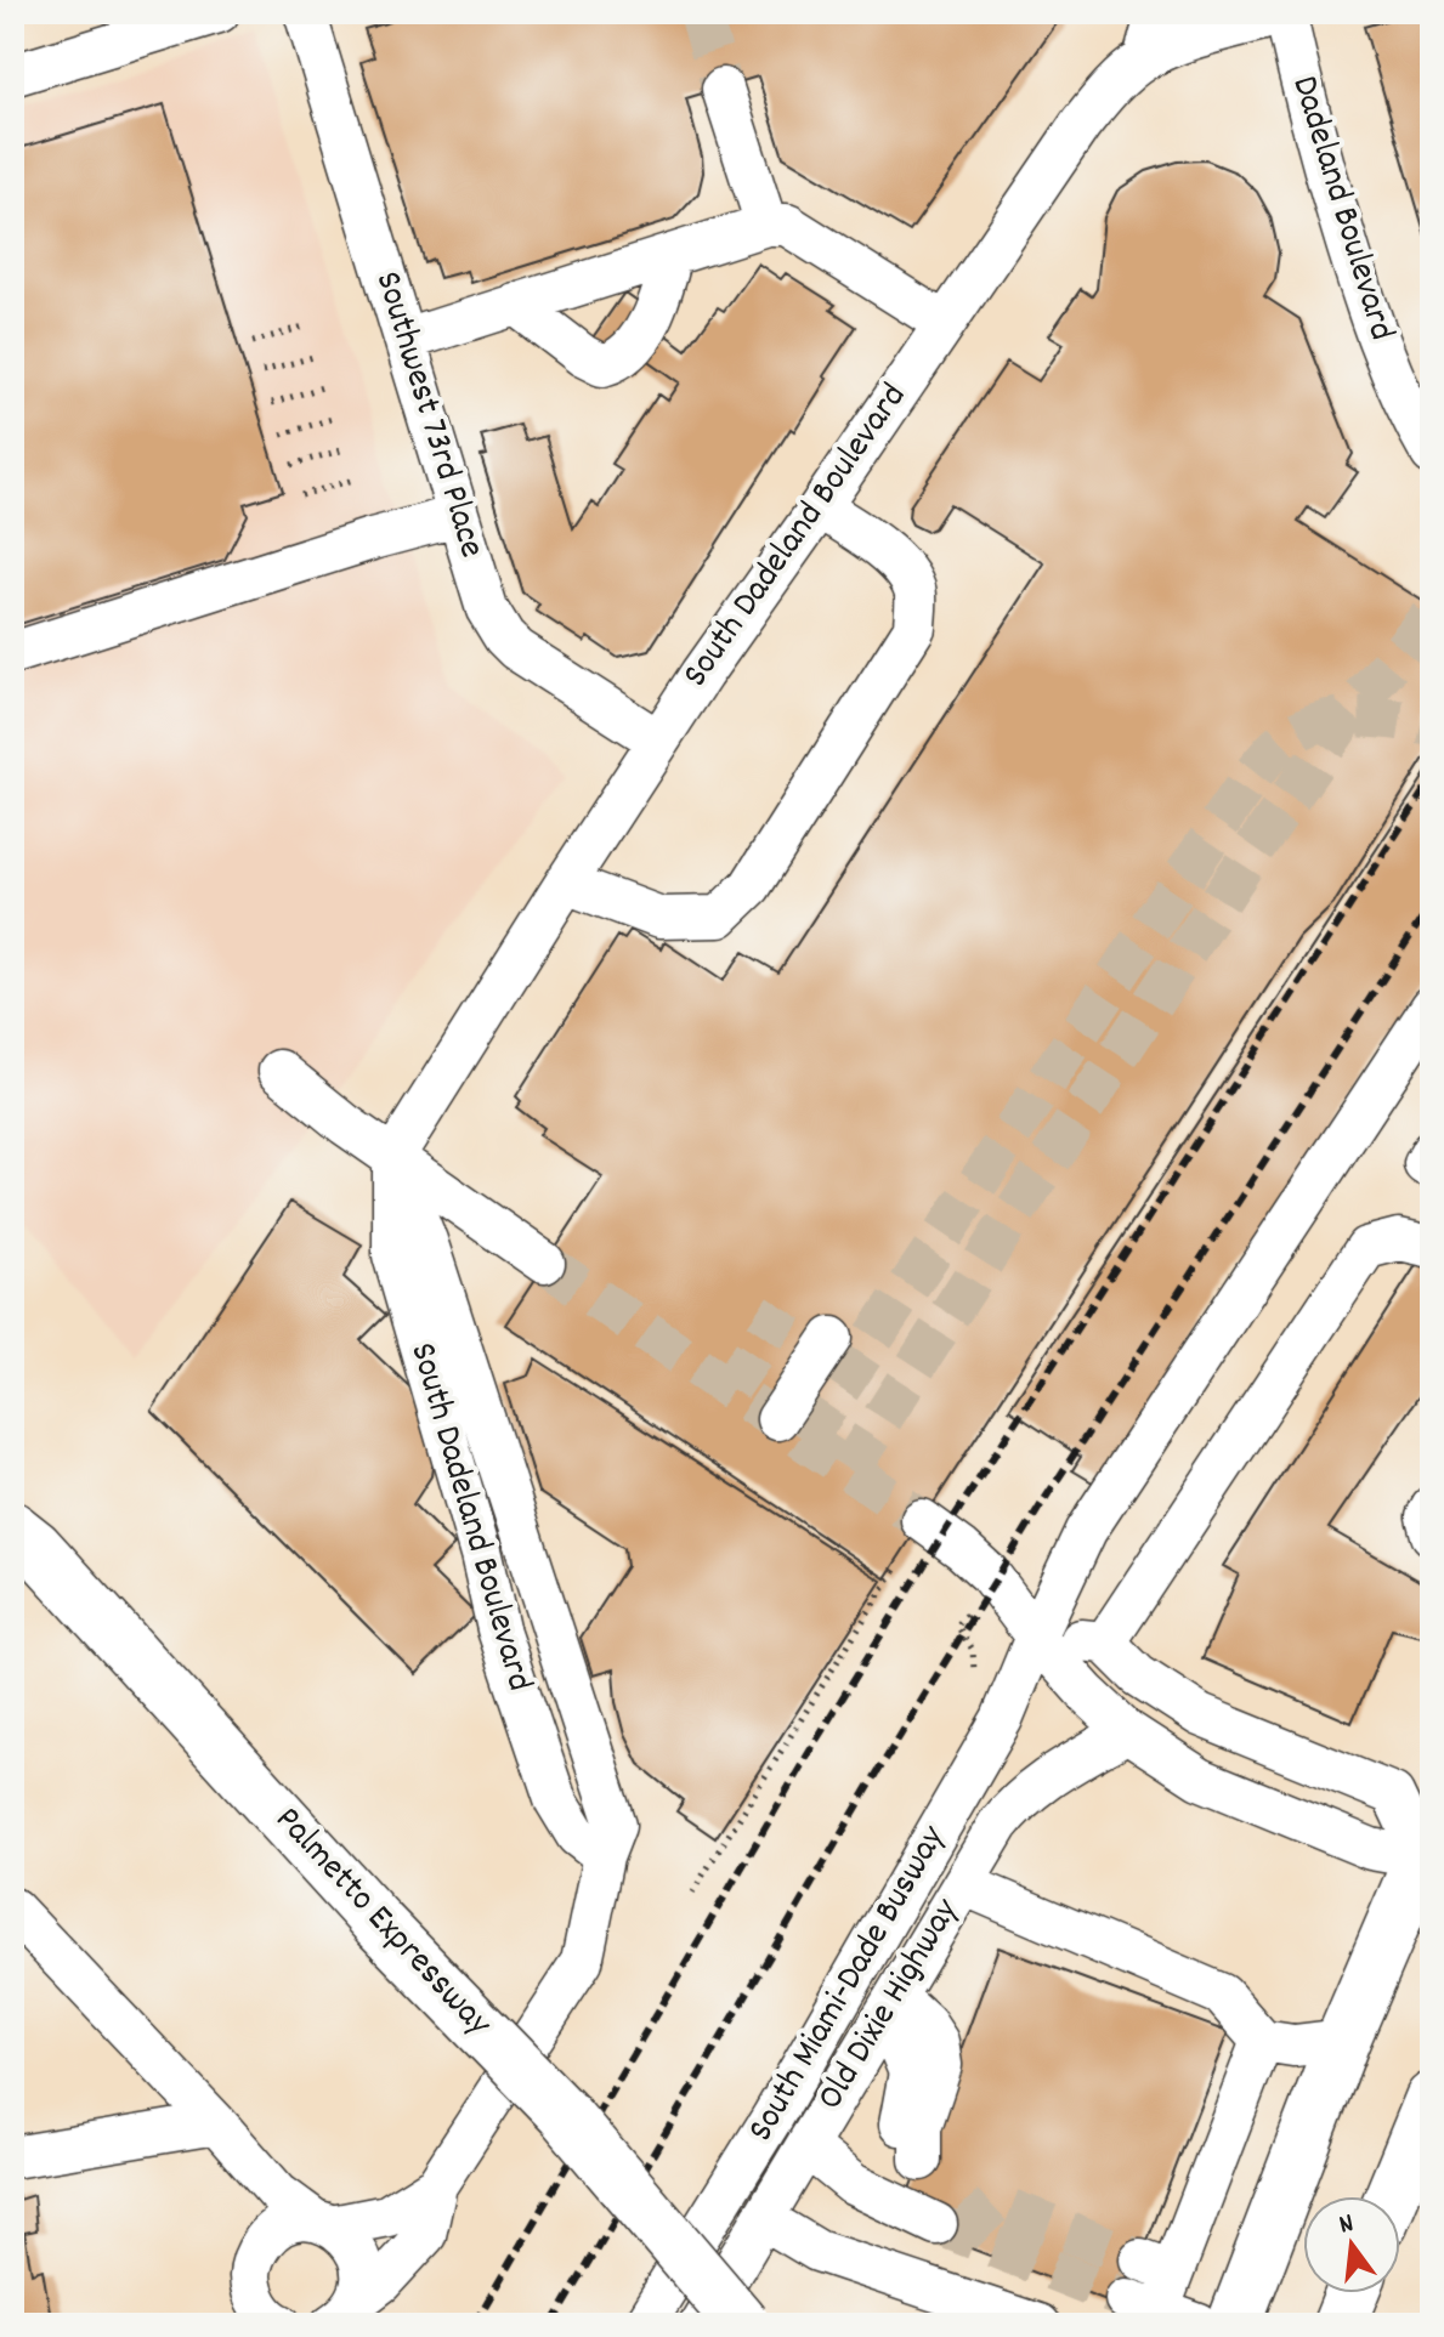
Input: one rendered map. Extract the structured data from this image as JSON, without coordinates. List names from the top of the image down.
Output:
{
  "streets": {
    "highway": ["Palmetto Expressway"],
    "street": [
      "Dadeland Boulevard",
      "Southwest 73rd Place",
      "South Dadeland Boulevard",
      "South Miami-Dade Busway",
      "Old Dixie Highway"
    ]
  },
  "crossings": [
    ["Dadeland Boulevard", "South Dadeland Boulevard"],
    ["Southwest 73rd Place", "South Dadeland Boulevard"]
  ],
  "north": "top"
}
